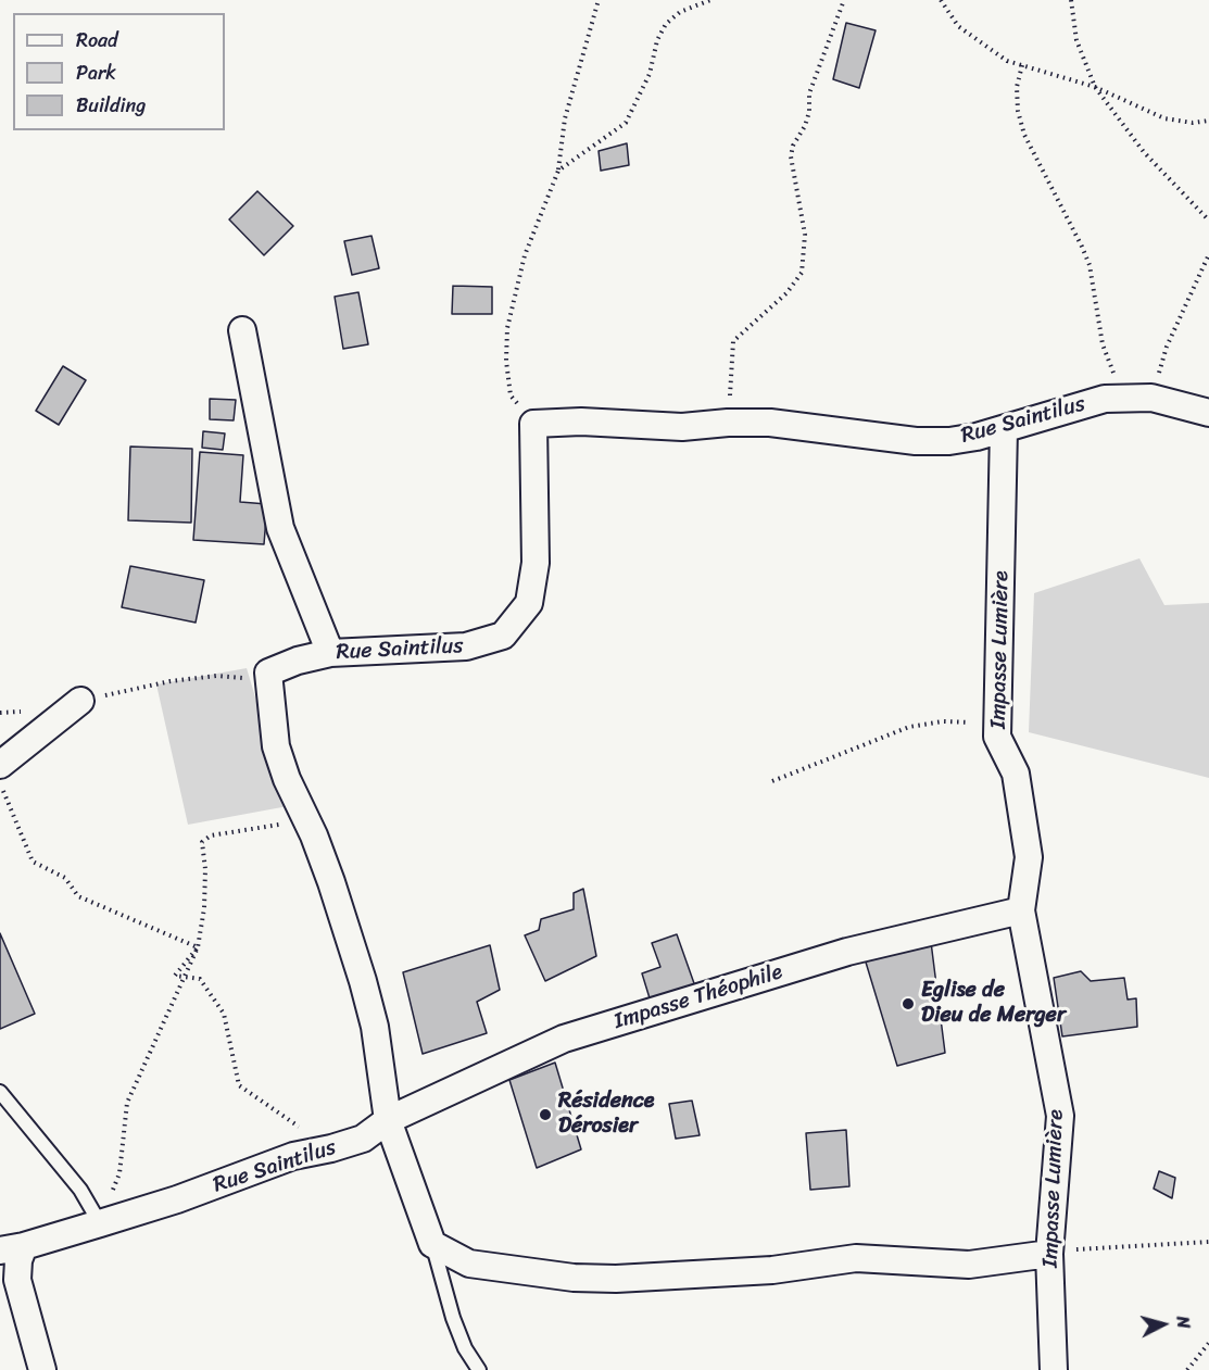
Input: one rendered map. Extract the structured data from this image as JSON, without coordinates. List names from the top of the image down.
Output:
{
  "streets": {
    "street": ["Rue Saintilus", "Impasse Lumière", "Impasse Théophile"]
  },
  "crossings": [
    ["Rue Saintilus", "Impasse Lumière"],
    ["Rue Saintilus", "Impasse Théophile"],
    ["Impasse Lumière", "Impasse Théophile"]
  ],
  "places": ["Eglise de Dieu de Merger", "Résidence Dérosier"],
  "legend": ["Road", "Park", "Building"],
  "north": "right"
}
